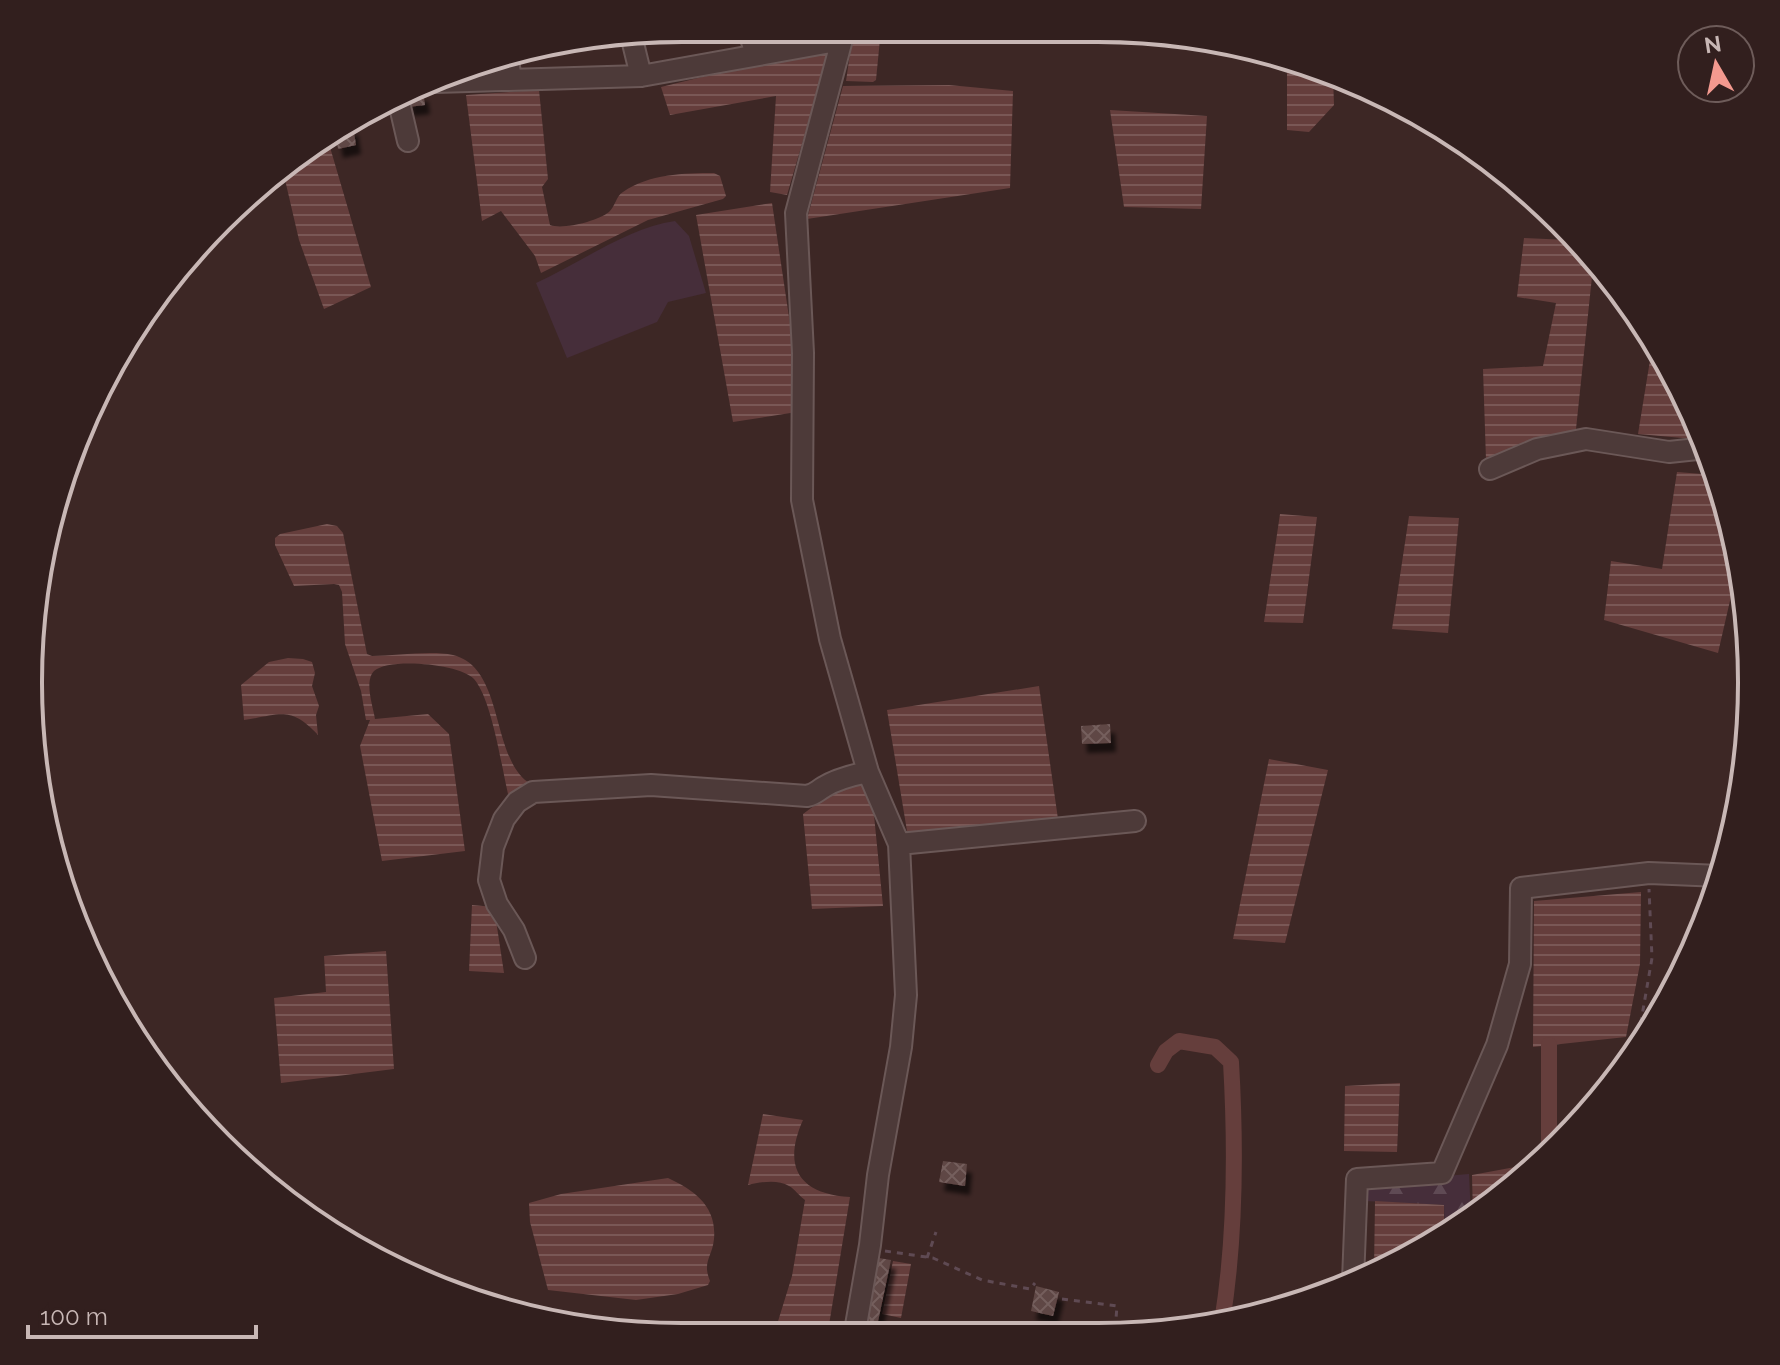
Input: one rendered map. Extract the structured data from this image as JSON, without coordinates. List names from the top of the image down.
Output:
{
  "scale_bar": "100 m",
  "north": "top"
}
